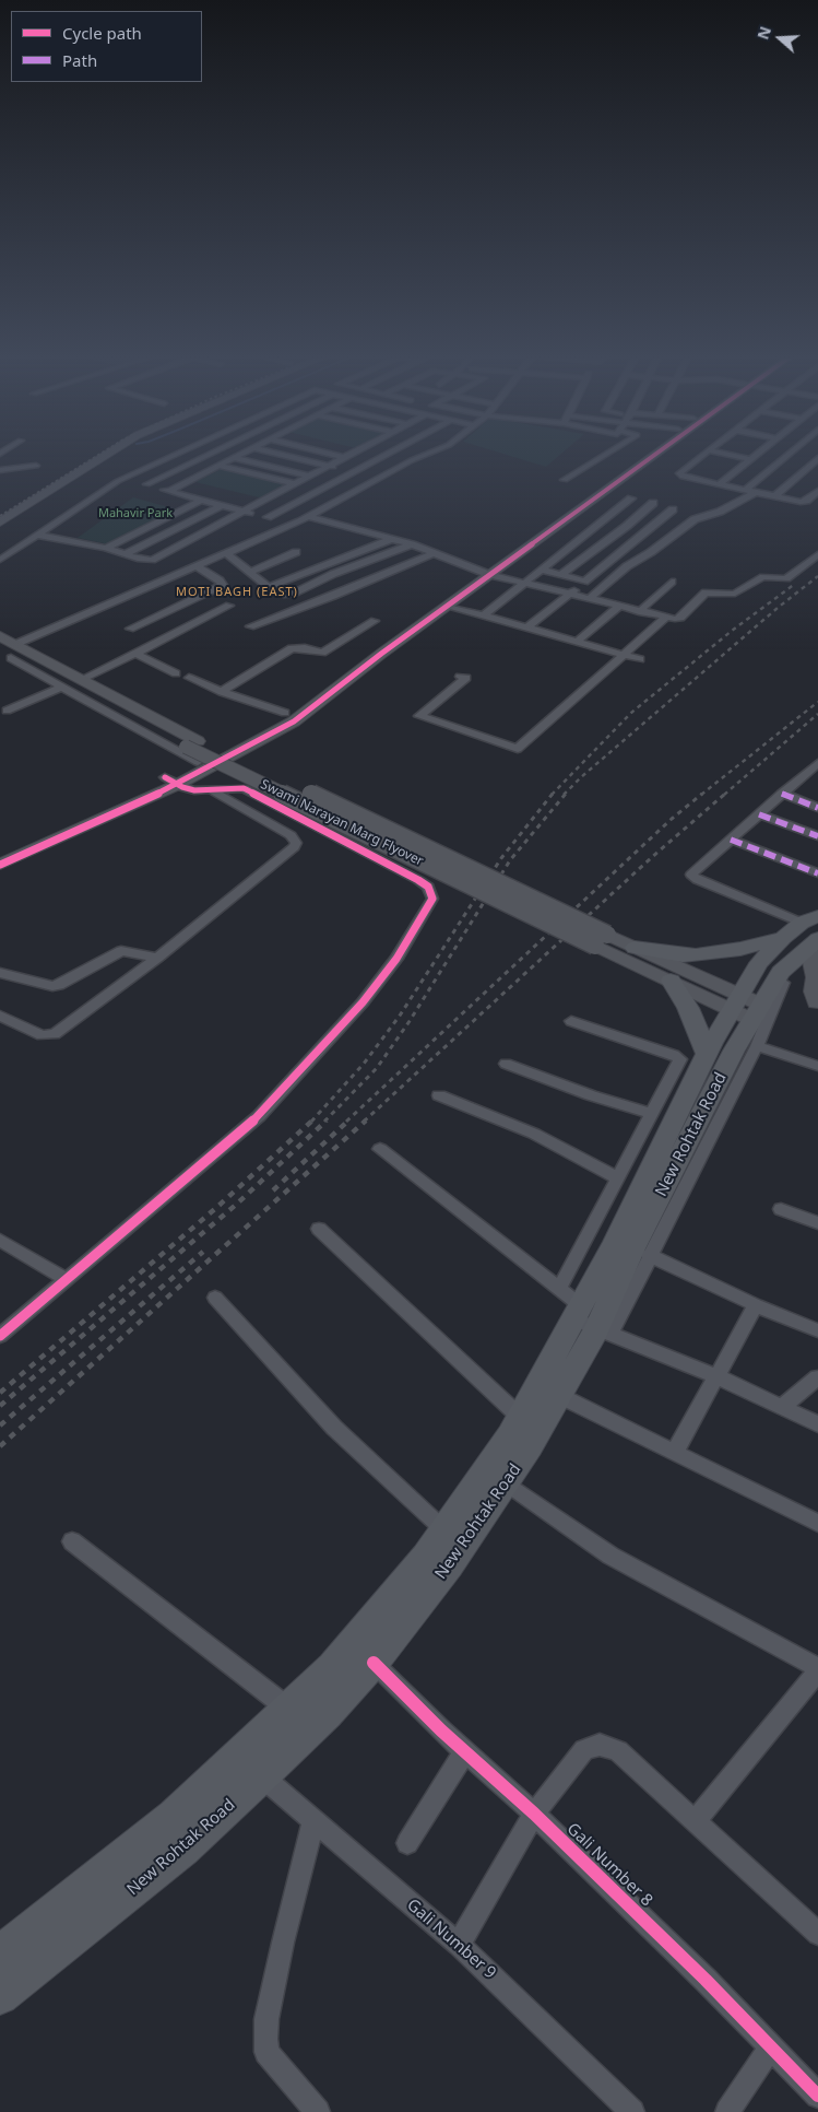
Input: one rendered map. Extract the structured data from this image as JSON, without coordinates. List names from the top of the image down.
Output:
{
  "streets": {
    "main road": ["New Rohtak Road"],
    "street": ["Swami Narayan Marg Flyover", "Gali Number 8", "Gali Number 9"]
  },
  "crossings": [
    ["Swami Narayan Marg Flyover", "New Rohtak Road"],
    ["New Rohtak Road", "Gali Number 8"],
    ["New Rohtak Road", "Gali Number 9"]
  ],
  "districts": ["MOTI BAGH (EAST)"],
  "parks": ["Mahavir Park"],
  "legend": ["Cycle path", "Path"],
  "north": "left"
}
